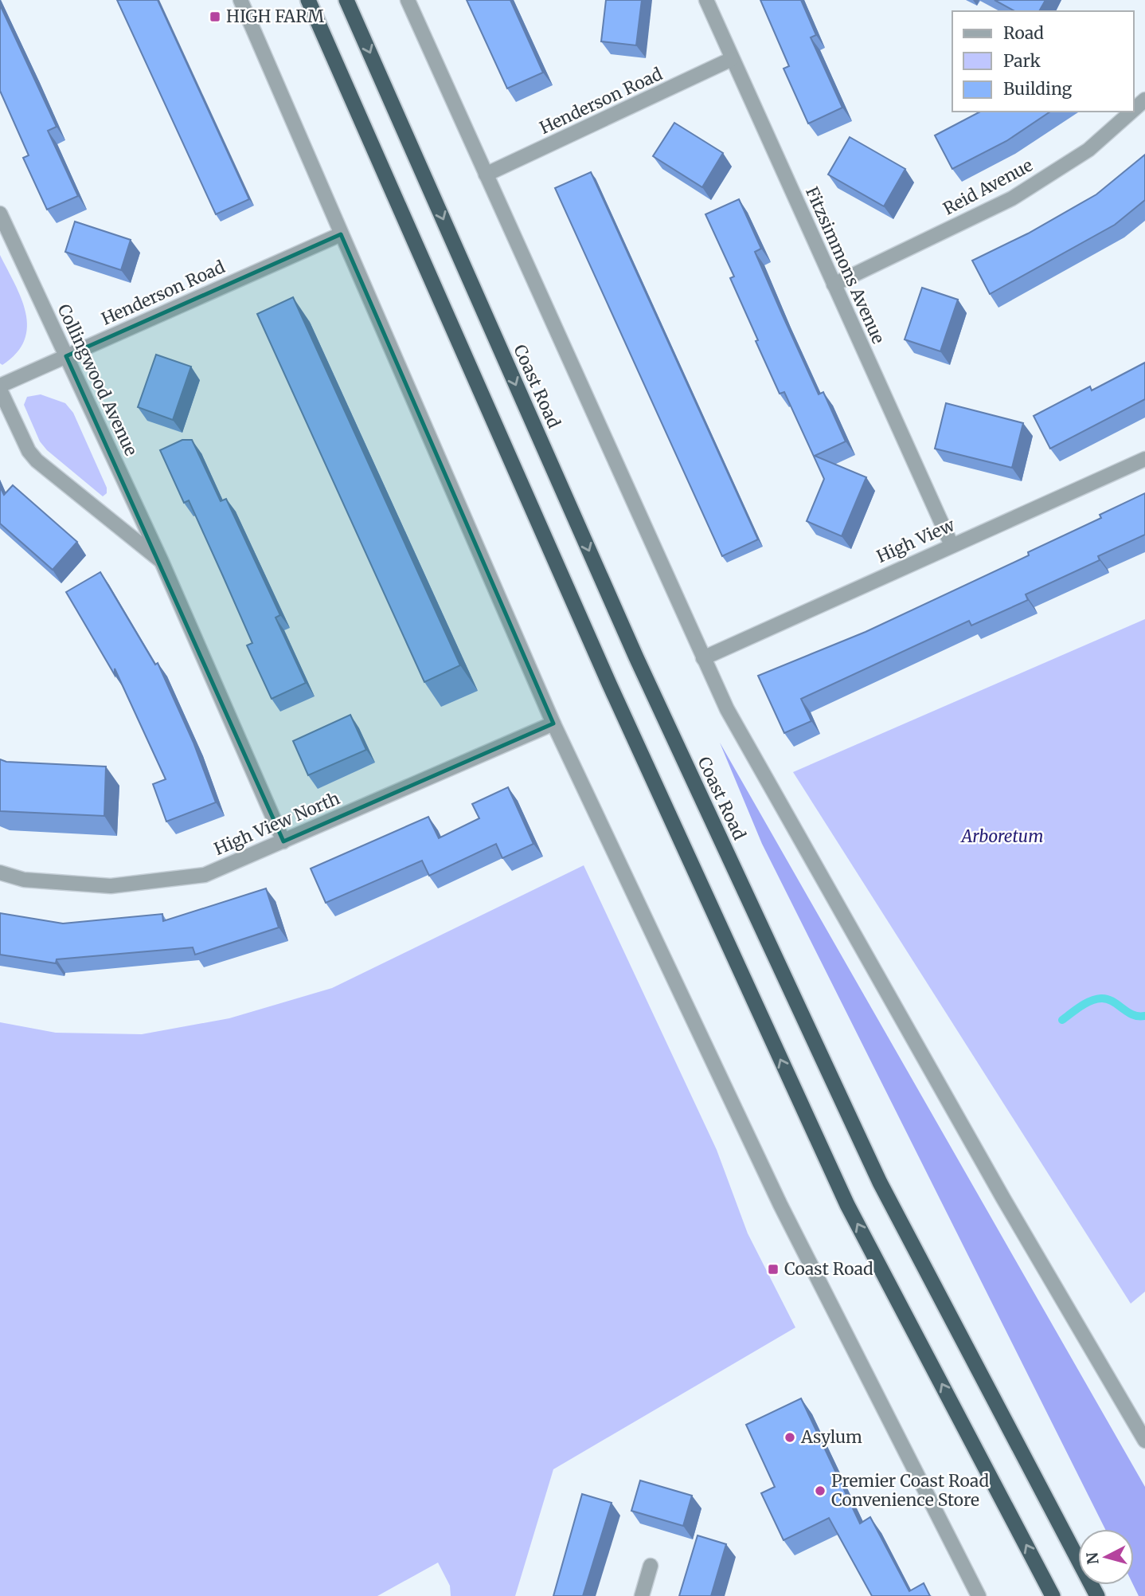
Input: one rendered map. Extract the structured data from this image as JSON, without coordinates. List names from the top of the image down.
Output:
{
  "streets": {
    "highway": ["Coast Road"],
    "street": [
      "Henderson Road",
      "Reid Avenue",
      "Fitzsimmons Avenue",
      "Collingwood Avenue",
      "High View",
      "High View North"
    ]
  },
  "crossings": [
    ["Henderson Road", "Fitzsimmons Avenue"],
    ["Henderson Road", "Collingwood Avenue"],
    ["Reid Avenue", "Fitzsimmons Avenue"],
    ["Fitzsimmons Avenue", "High View"],
    ["Collingwood Avenue", "High View North"]
  ],
  "parks": ["Arboretum"],
  "places": {
    "transit": ["HIGH FARM", "Coast Road"],
    "other": ["Asylum", "Premier Coast Road Convenience Store"]
  },
  "legend": ["Road", "Park", "Building"],
  "north": "left"
}
